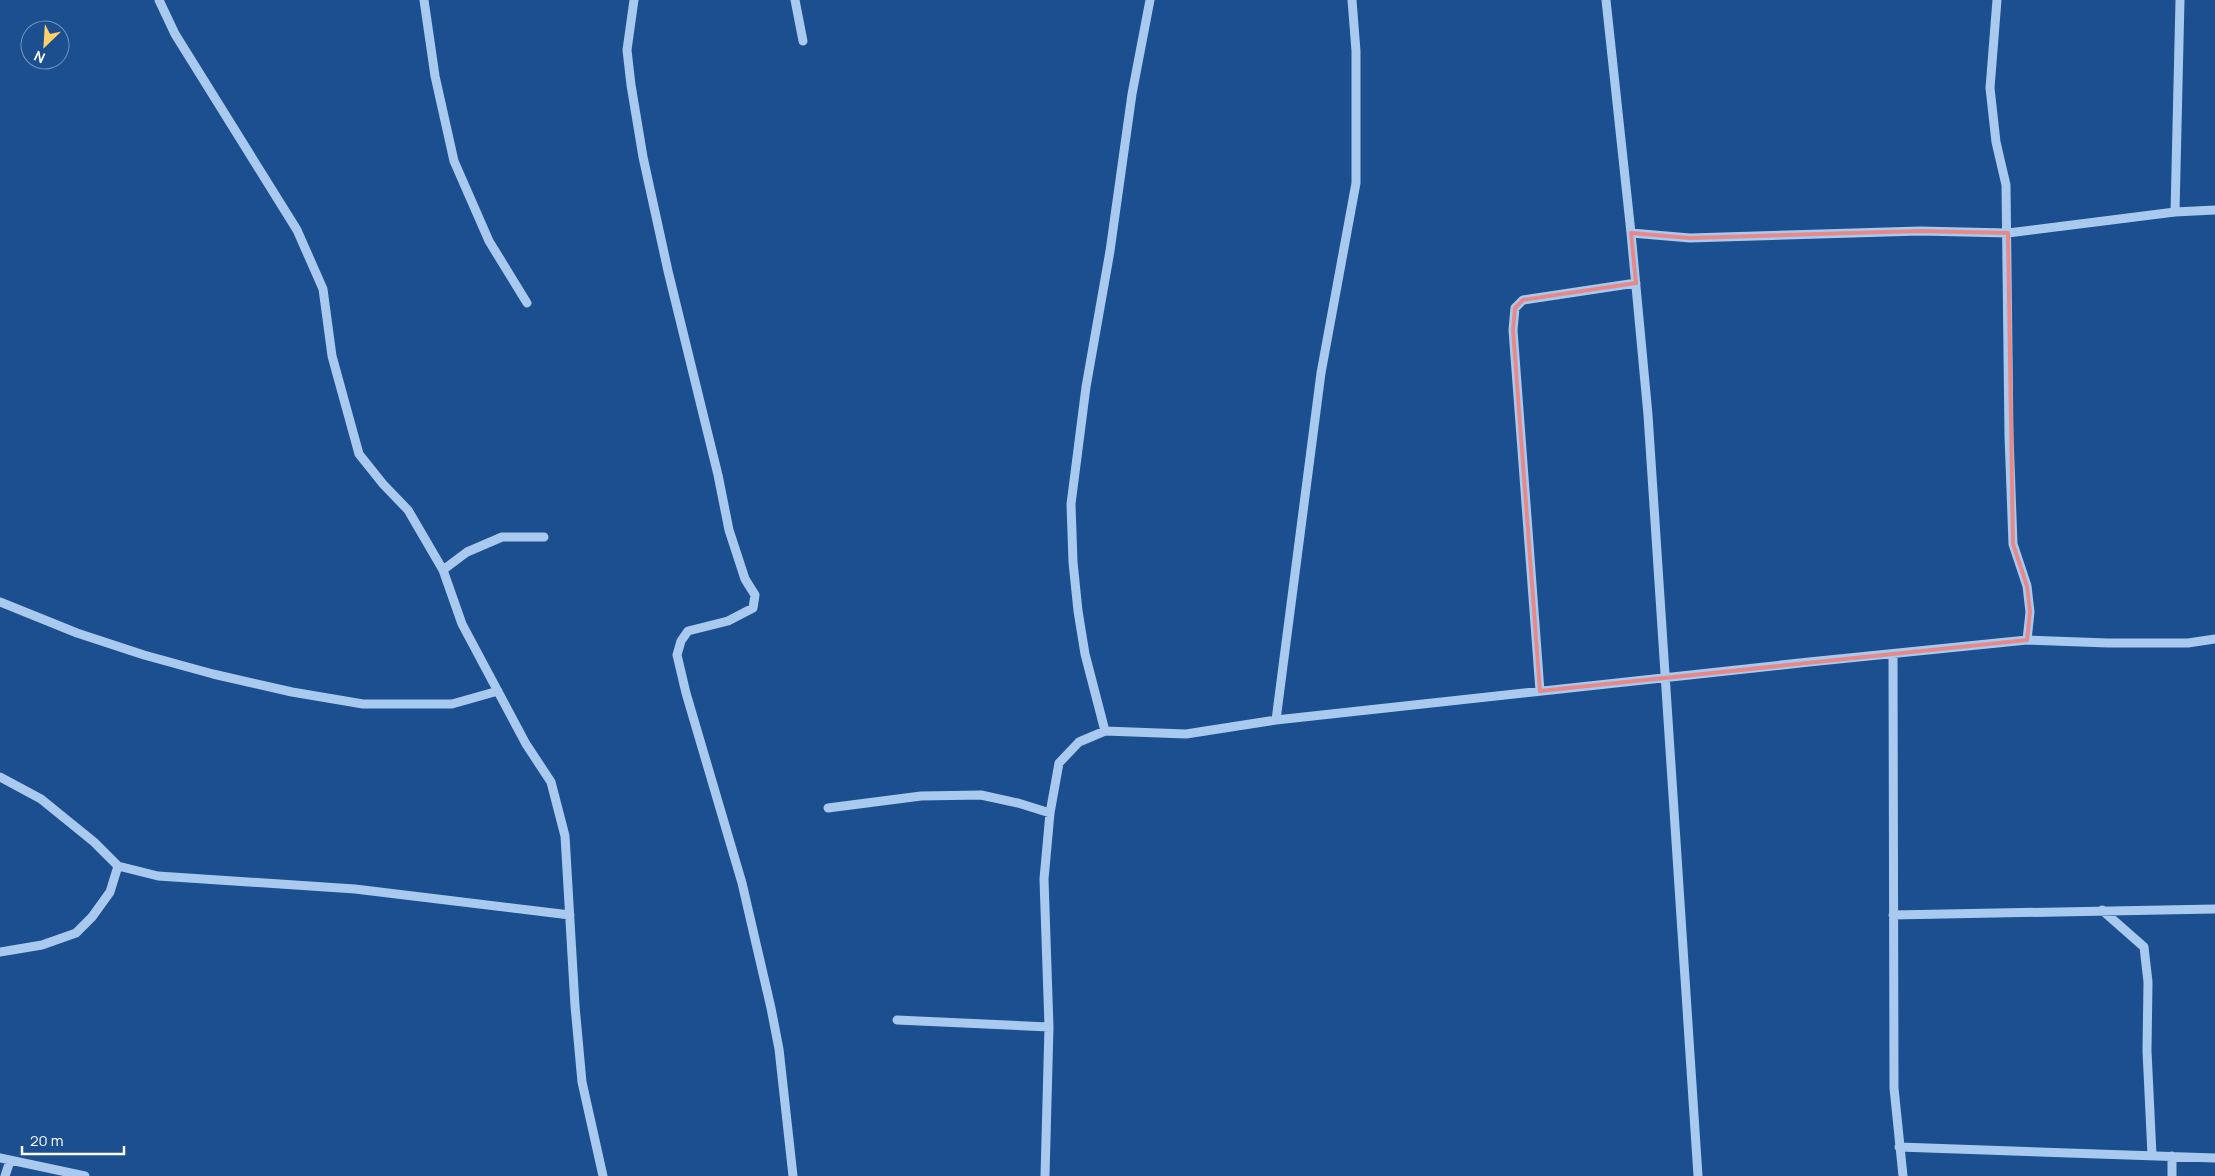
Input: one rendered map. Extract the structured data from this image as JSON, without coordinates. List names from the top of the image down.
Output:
{
  "scale_bar": "20 m",
  "north": "bottom left"
}
